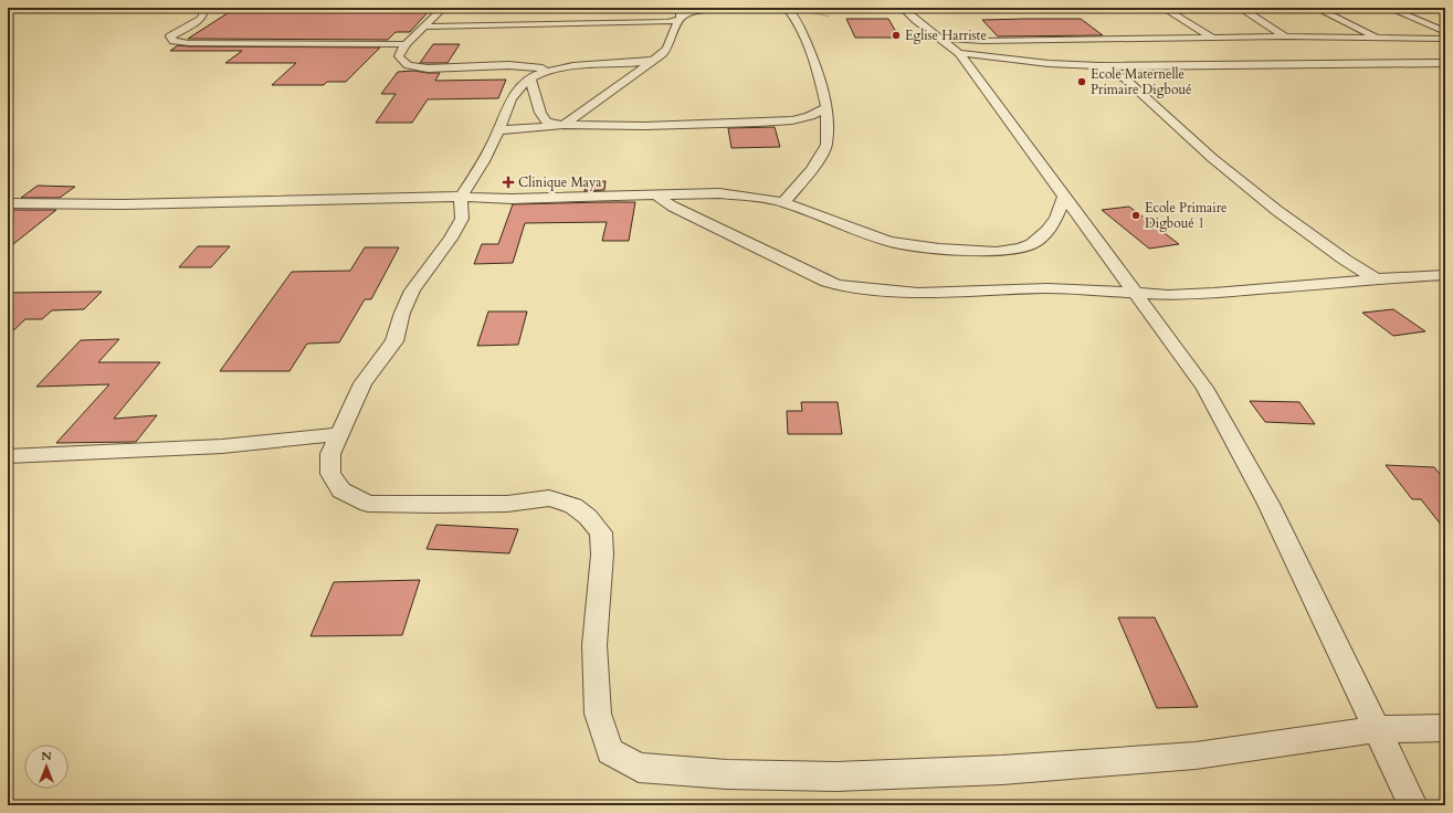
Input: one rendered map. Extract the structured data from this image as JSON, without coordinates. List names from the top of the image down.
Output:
{
  "places": {
    "other": ["Eglise Harriste", "Ecole Maternelle Primaire Digboué", "Ecole Primaire Digboué 1"],
    "health": ["Clinique Maya"]
  },
  "north": "top"
}
